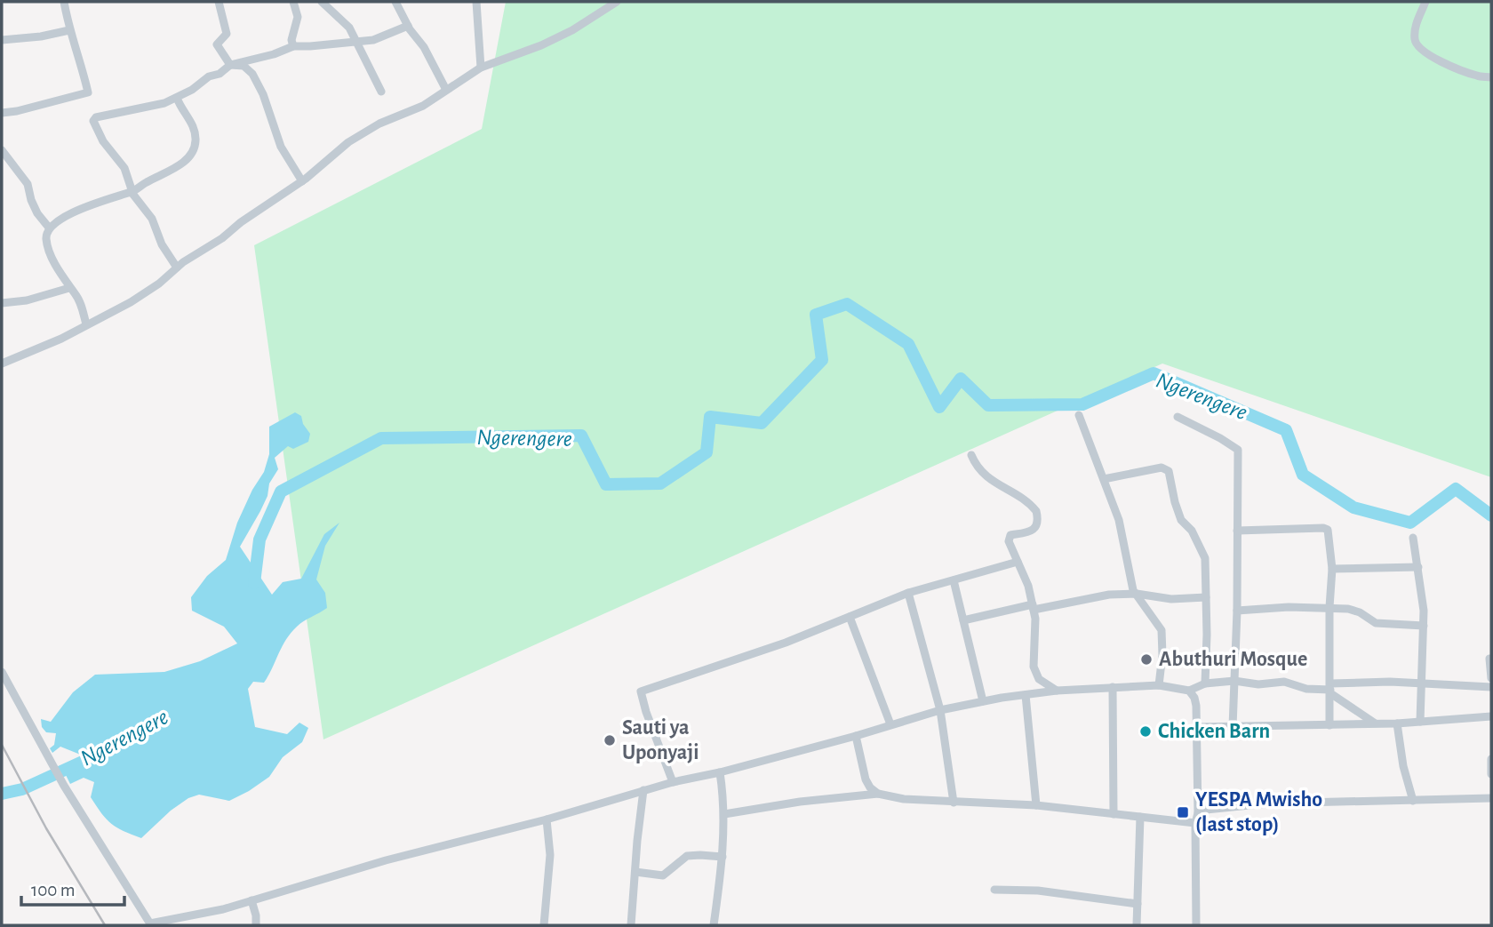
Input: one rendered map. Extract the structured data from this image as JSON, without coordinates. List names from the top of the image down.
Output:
{
  "water": ["Ngerengere"],
  "places": {
    "other": ["Abuthuri Mosque", "Chicken Barn", "Sauti ya Uponyaji"],
    "transit": ["YESPA Mwisho (last stop)"]
  },
  "scale_bar": "100 m"
}
